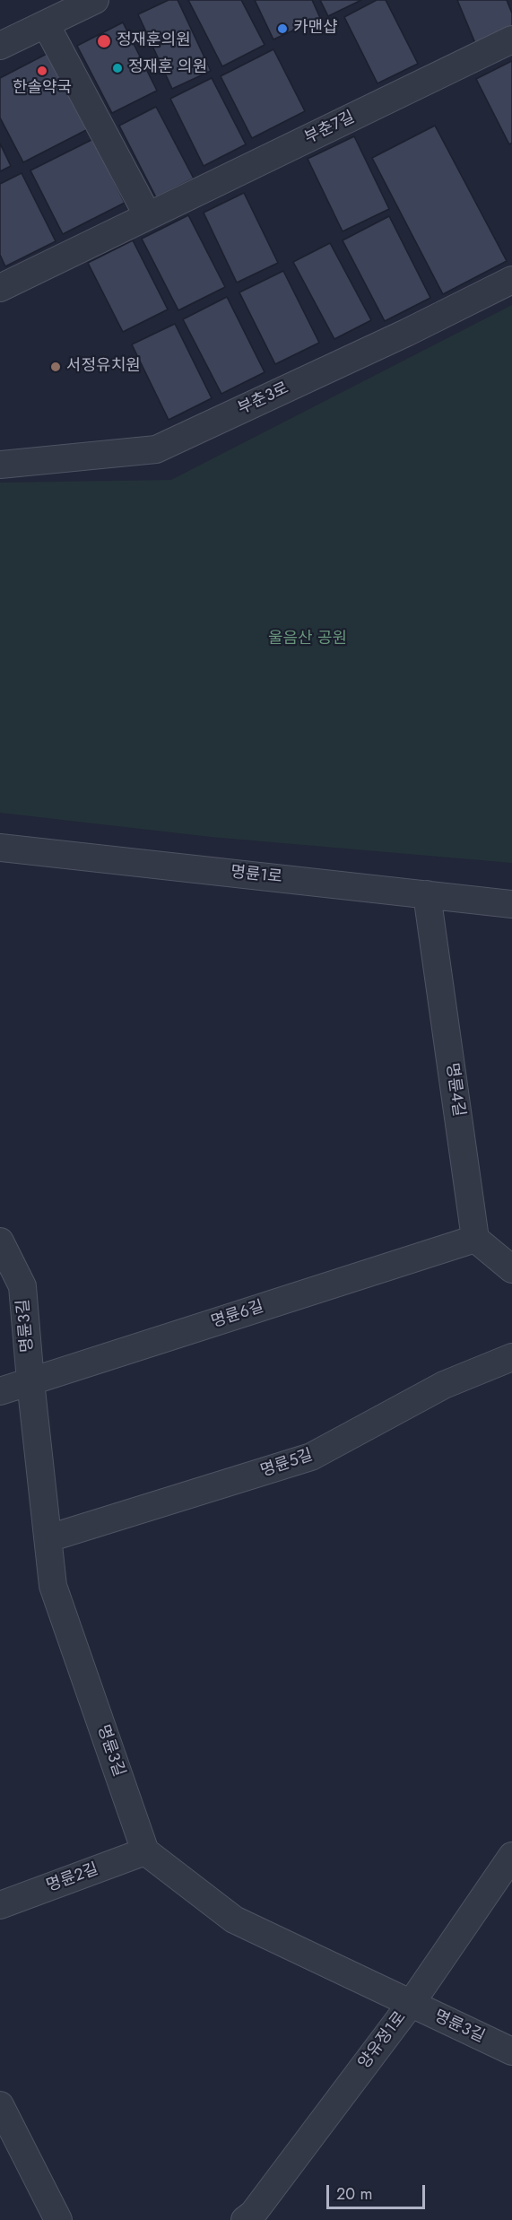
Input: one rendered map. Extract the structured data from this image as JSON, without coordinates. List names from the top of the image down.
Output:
{
  "streets": {
    "street": [
      "부춘7길",
      "부춘3로",
      "명륜1로",
      "명륜4길",
      "명륜6길",
      "명륜3길",
      "명륜5길",
      "명륜2길",
      "양유정1로"
    ]
  },
  "crossings": [
    ["명륜1로", "명륜4길"],
    ["명륜4길", "명륜6길"],
    ["명륜6길", "명륜3길"],
    ["명륜3길", "명륜5길"],
    ["명륜3길", "명륜2길"],
    ["명륜3길", "양유정1로"]
  ],
  "parks": ["울음산 공원"],
  "places": [
    "카맨샵",
    "정재훈의원",
    "정재훈 의원",
    "한솔약국",
    "서정유치원"
  ],
  "scale_bar": "20 m"
}
